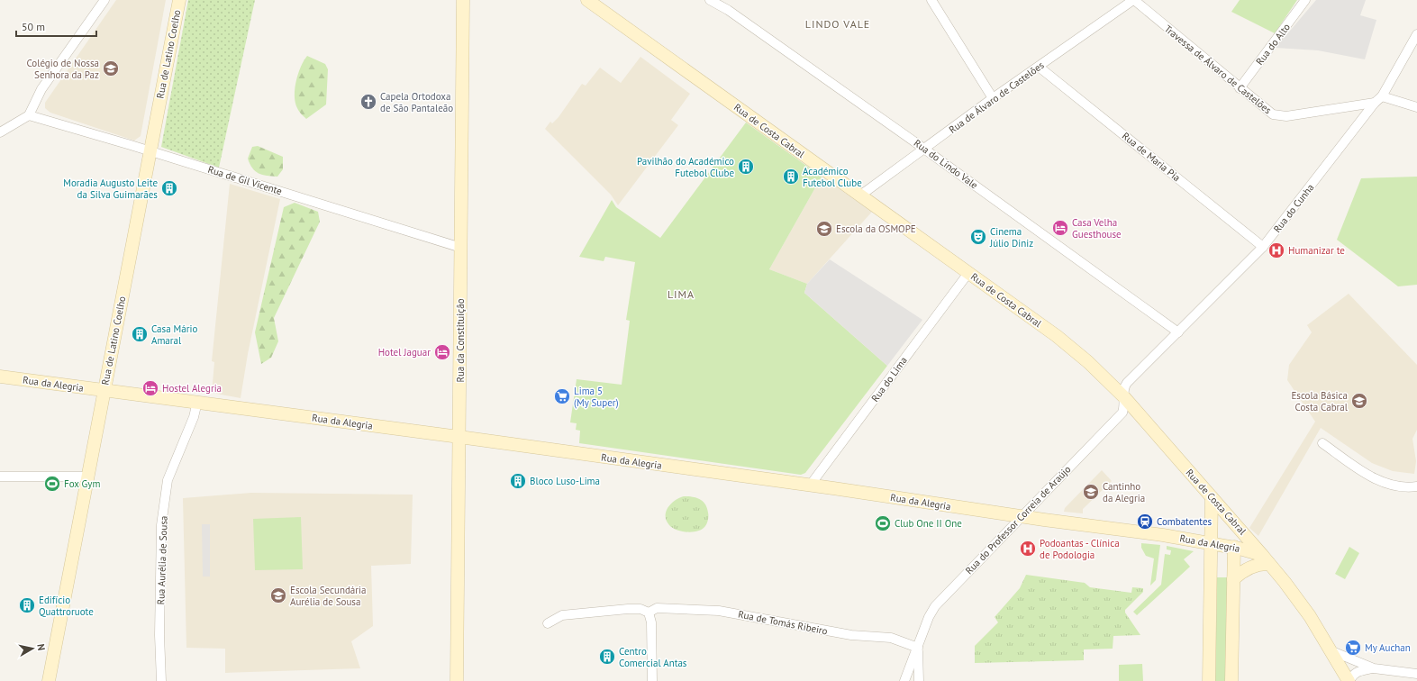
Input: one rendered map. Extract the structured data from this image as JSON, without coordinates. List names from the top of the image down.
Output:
{
  "streets": {
    "main road": [
      "Rua de Latino Coelho",
      "Rua de Costa Cabral",
      "Rua da Constituição",
      "Rua da Alegria"
    ],
    "street": [
      "Rua do Alto",
      "Travessa de Álvaro de Castelões",
      "Rua de Álvaro de Castelões",
      "Rua de Maria Pia",
      "Rua do Lindo Vale",
      "Rua de Gil Vicente",
      "Rua do Cunha",
      "Rua do Lima",
      "Rua do Professor Correia de Araújo",
      "Rua Aurélia de Sousa",
      "Rua de Tomás Ribeiro"
    ]
  },
  "crossings": [
    ["Rua do Alto", "Travessa de Álvaro de Castelões"],
    ["Rua de Latino Coelho", "Rua de Gil Vicente"],
    ["Rua de Latino Coelho", "Rua da Alegria"],
    ["Travessa de Álvaro de Castelões", "Rua de Álvaro de Castelões"],
    ["Travessa de Álvaro de Castelões", "Rua do Cunha"],
    ["Rua de Álvaro de Castelões", "Rua de Costa Cabral"],
    ["Rua de Álvaro de Castelões", "Rua de Maria Pia"],
    ["Rua de Álvaro de Castelões", "Rua do Lindo Vale"],
    ["Rua de Costa Cabral", "Rua do Cunha"],
    ["Rua de Costa Cabral", "Rua do Lima"],
    ["Rua de Costa Cabral", "Rua da Alegria"],
    ["Rua de Costa Cabral", "Rua do Professor Correia de Araújo"],
    ["Rua de Maria Pia", "Rua do Cunha"],
    ["Rua do Lindo Vale", "Rua do Cunha"],
    ["Rua de Gil Vicente", "Rua da Constituição"],
    ["Rua do Cunha", "Rua do Professor Correia de Araújo"],
    ["Rua da Constituição", "Rua da Alegria"],
    ["Rua do Lima", "Rua da Alegria"],
    ["Rua da Alegria", "Rua do Professor Correia de Araújo"],
    ["Rua da Alegria", "Rua Aurélia de Sousa"],
    ["Rua do Professor Correia de Araújo", "Rua de Tomás Ribeiro"]
  ],
  "districts": ["LINDO VALE", "LIMA"],
  "places": {
    "school or university": [
      "Colégio de Nossa Senhora da Paz",
      "Escola da OSMOPE",
      "Escola Básica Costa Cabral",
      "Cantinho da Alegria",
      "Escola Secundária Aurélia de Sousa"
    ],
    "church": ["Capela Ortodoxa de São Pantaleão"],
    "building": [
      "Pavilhão do Académico Futebol Clube",
      "Académico Futebol Clube",
      "Moradia Augusto Leite da Silva Guimarães",
      "Casa Mário Amaral",
      "Bloco Luso-Lima",
      "Edifício Quattroruote",
      "Centro Comercial Antas"
    ],
    "hotel": ["Casa Velha Guesthouse", "Hotel Jaguar", "Hostel Alegria"],
    "theatre": ["Cinema Júlio Diniz"],
    "hospital": ["Humanizar te", "Podoantas - Clínica de Podologia"],
    "supermarket": ["Lima 5 (My Super)", "My Auchan"],
    "sports": ["Fox Gym", "Club One II One"],
    "station": ["Combatentes"]
  },
  "scale_bar": "50 m",
  "north": "right"
}
